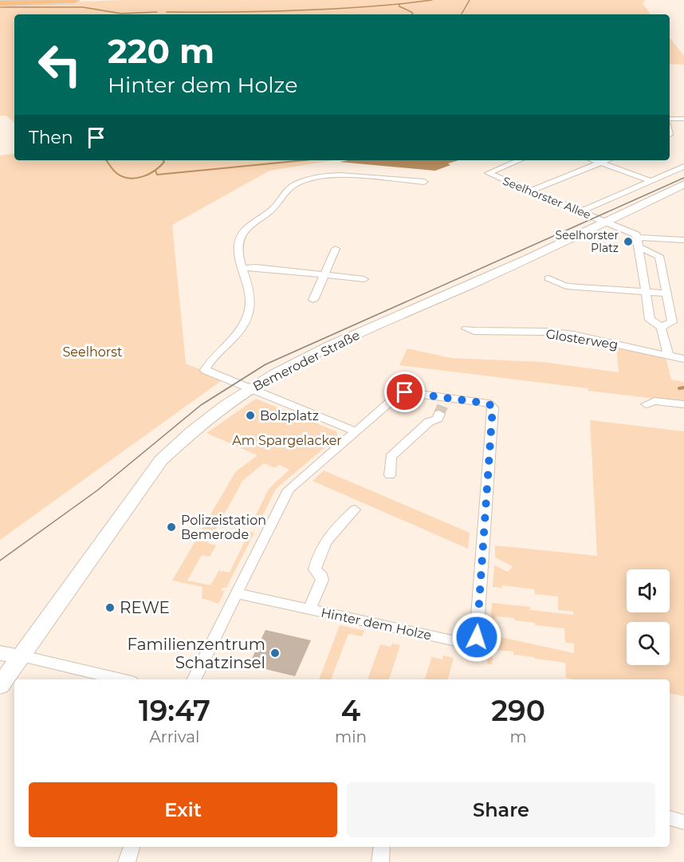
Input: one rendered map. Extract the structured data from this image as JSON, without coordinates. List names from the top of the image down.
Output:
{
  "streets": {
    "main road": ["Bemeroder Straße"],
    "street": ["Seelhorster Allee", "Glosterweg", "Hinter dem Holze"]
  },
  "crossings": [
    ["Seelhorster Allee", "Bemeroder Straße"]
  ],
  "parks": ["Seelhorst", "Am Spargelacker"],
  "places": [
    "Seelhorster Platz",
    "Bolzplatz",
    "Polizeistation Bemerode",
    "REWE",
    "Familienzentrum Schatzinsel"
  ],
  "page": {
    "turn": ["220 m", "Hinter dem Holze"],
    "then": "Then",
    "eta": [
      "19:47",
      "Arrival",
      "4",
      "min",
      "290",
      "m"
    ],
    "buttons": ["Exit", "Share"]
  }
}
